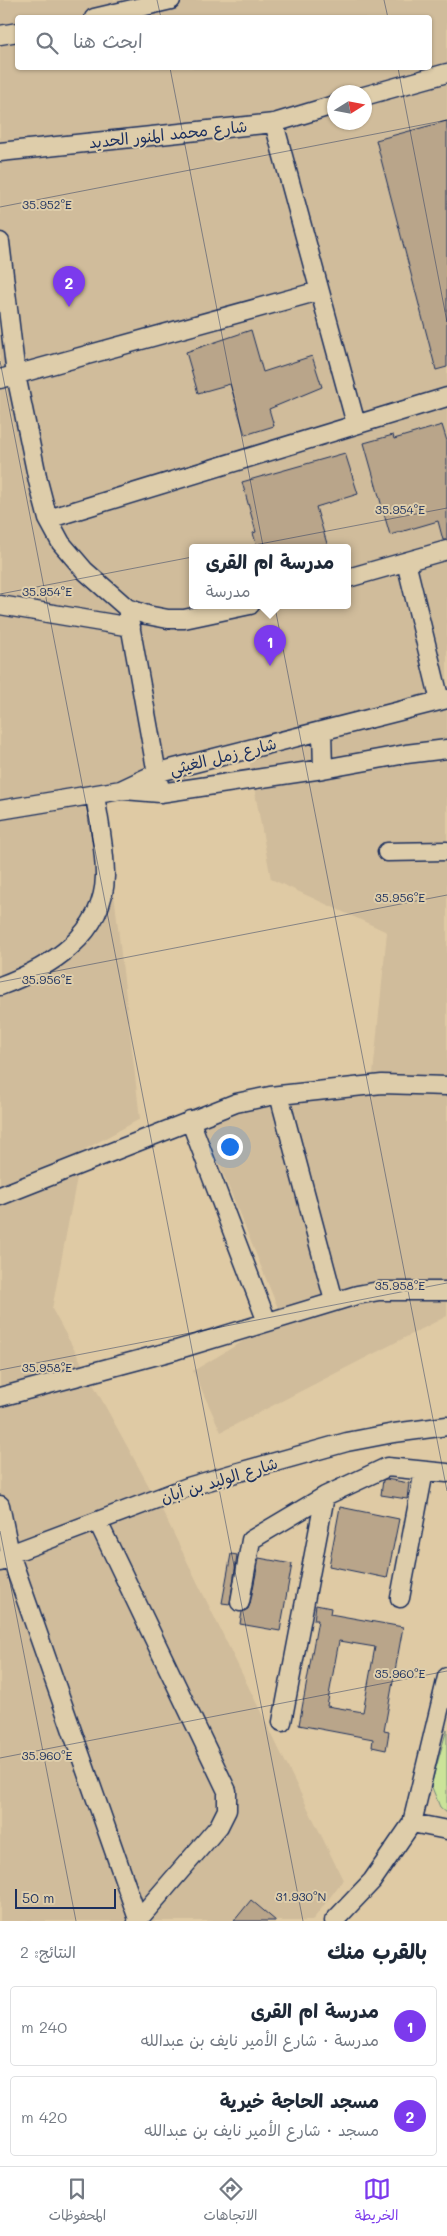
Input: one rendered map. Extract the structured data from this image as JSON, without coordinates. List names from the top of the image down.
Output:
{
  "streets": {
    "street": ["شارع محمد المنور الحديد", "شارع زمل الغيثي", "شارع الوليد بن أبان"]
  },
  "scale_bar": "50 m",
  "north": "right",
  "page": {
    "search": "ابحث هنا",
    "pins": ["2", "1"],
    "popup": ["مدرسة ام القرى", "مدرسة"],
    "scale": "50 m",
    "heading": ["بالقرب منك", "النتائج: 2"],
    "list": [
      {
        "mark": "1",
        "name": "مدرسة ام القرى",
        "note": "مدرسة · شارع الأمير نايف بن عبدالله",
        "value": "240 m"
      },
      {
        "mark": "2",
        "name": "مسجد الحاجة خيرية",
        "note": "مسجد · شارع الأمير نايف بن عبدالله",
        "value": "420 m"
      }
    ],
    "nav": ["الخريطة", "الاتجاهات", "المحفوظات"]
  },
  "coordinates": [
    "35.952°E",
    "35.954°E",
    "35.956°E",
    "35.958°E",
    "35.960°E",
    "31.930°N"
  ]
}
